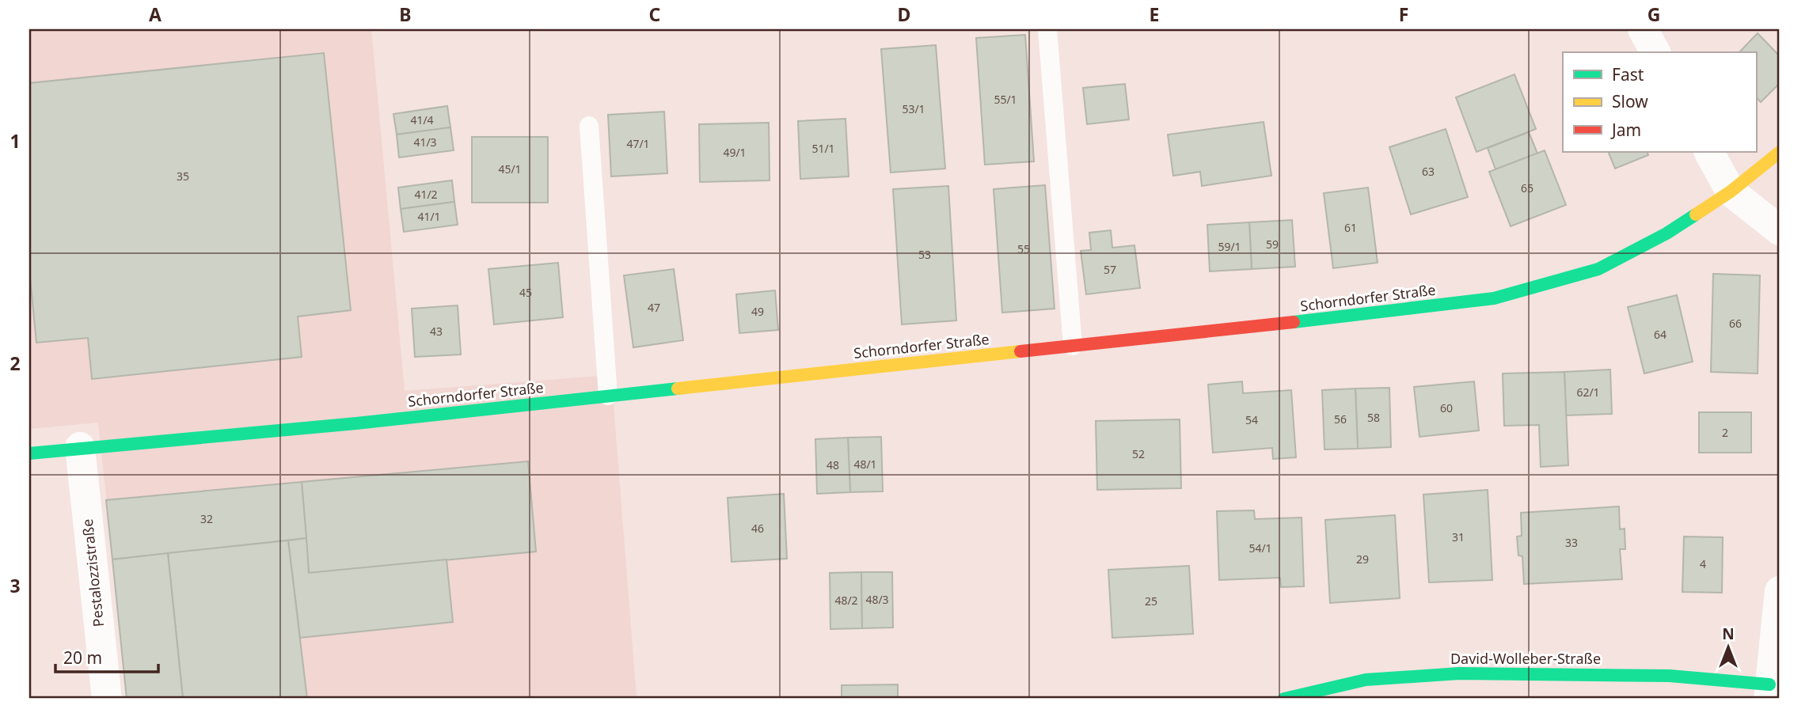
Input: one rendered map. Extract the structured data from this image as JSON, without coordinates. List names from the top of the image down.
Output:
{
  "streets": {
    "street": ["Schorndorfer Straße", "Pestalozzistraße", "David-Wolleber-Straße"]
  },
  "crossings": [
    ["Schorndorfer Straße", "Pestalozzistraße"]
  ],
  "house_numbers": [
    "55/1",
    "53/1",
    "41/4",
    "41/3",
    "47/1",
    "51/1",
    "49/1",
    "45/1",
    "63",
    "35",
    "65",
    "41/2",
    "41/1",
    "61",
    "59",
    "59/1",
    "55",
    "53",
    "57",
    "45",
    "47",
    "49",
    "66",
    "43",
    "64",
    "62/1",
    "60",
    "58",
    "56",
    "54",
    "2",
    "52",
    "48/1",
    "48",
    "32",
    "46",
    "31",
    "33",
    "54/1",
    "29",
    "4",
    "48/3",
    "48/2",
    "25"
  ],
  "legend": ["Fast", "Slow", "Jam"],
  "scale_bar": "20 m",
  "north": "top",
  "grid": {
    "columns": [
      "A",
      "B",
      "C",
      "D",
      "E",
      "F",
      "G"
    ],
    "rows": ["1", "2", "3"]
  }
}
